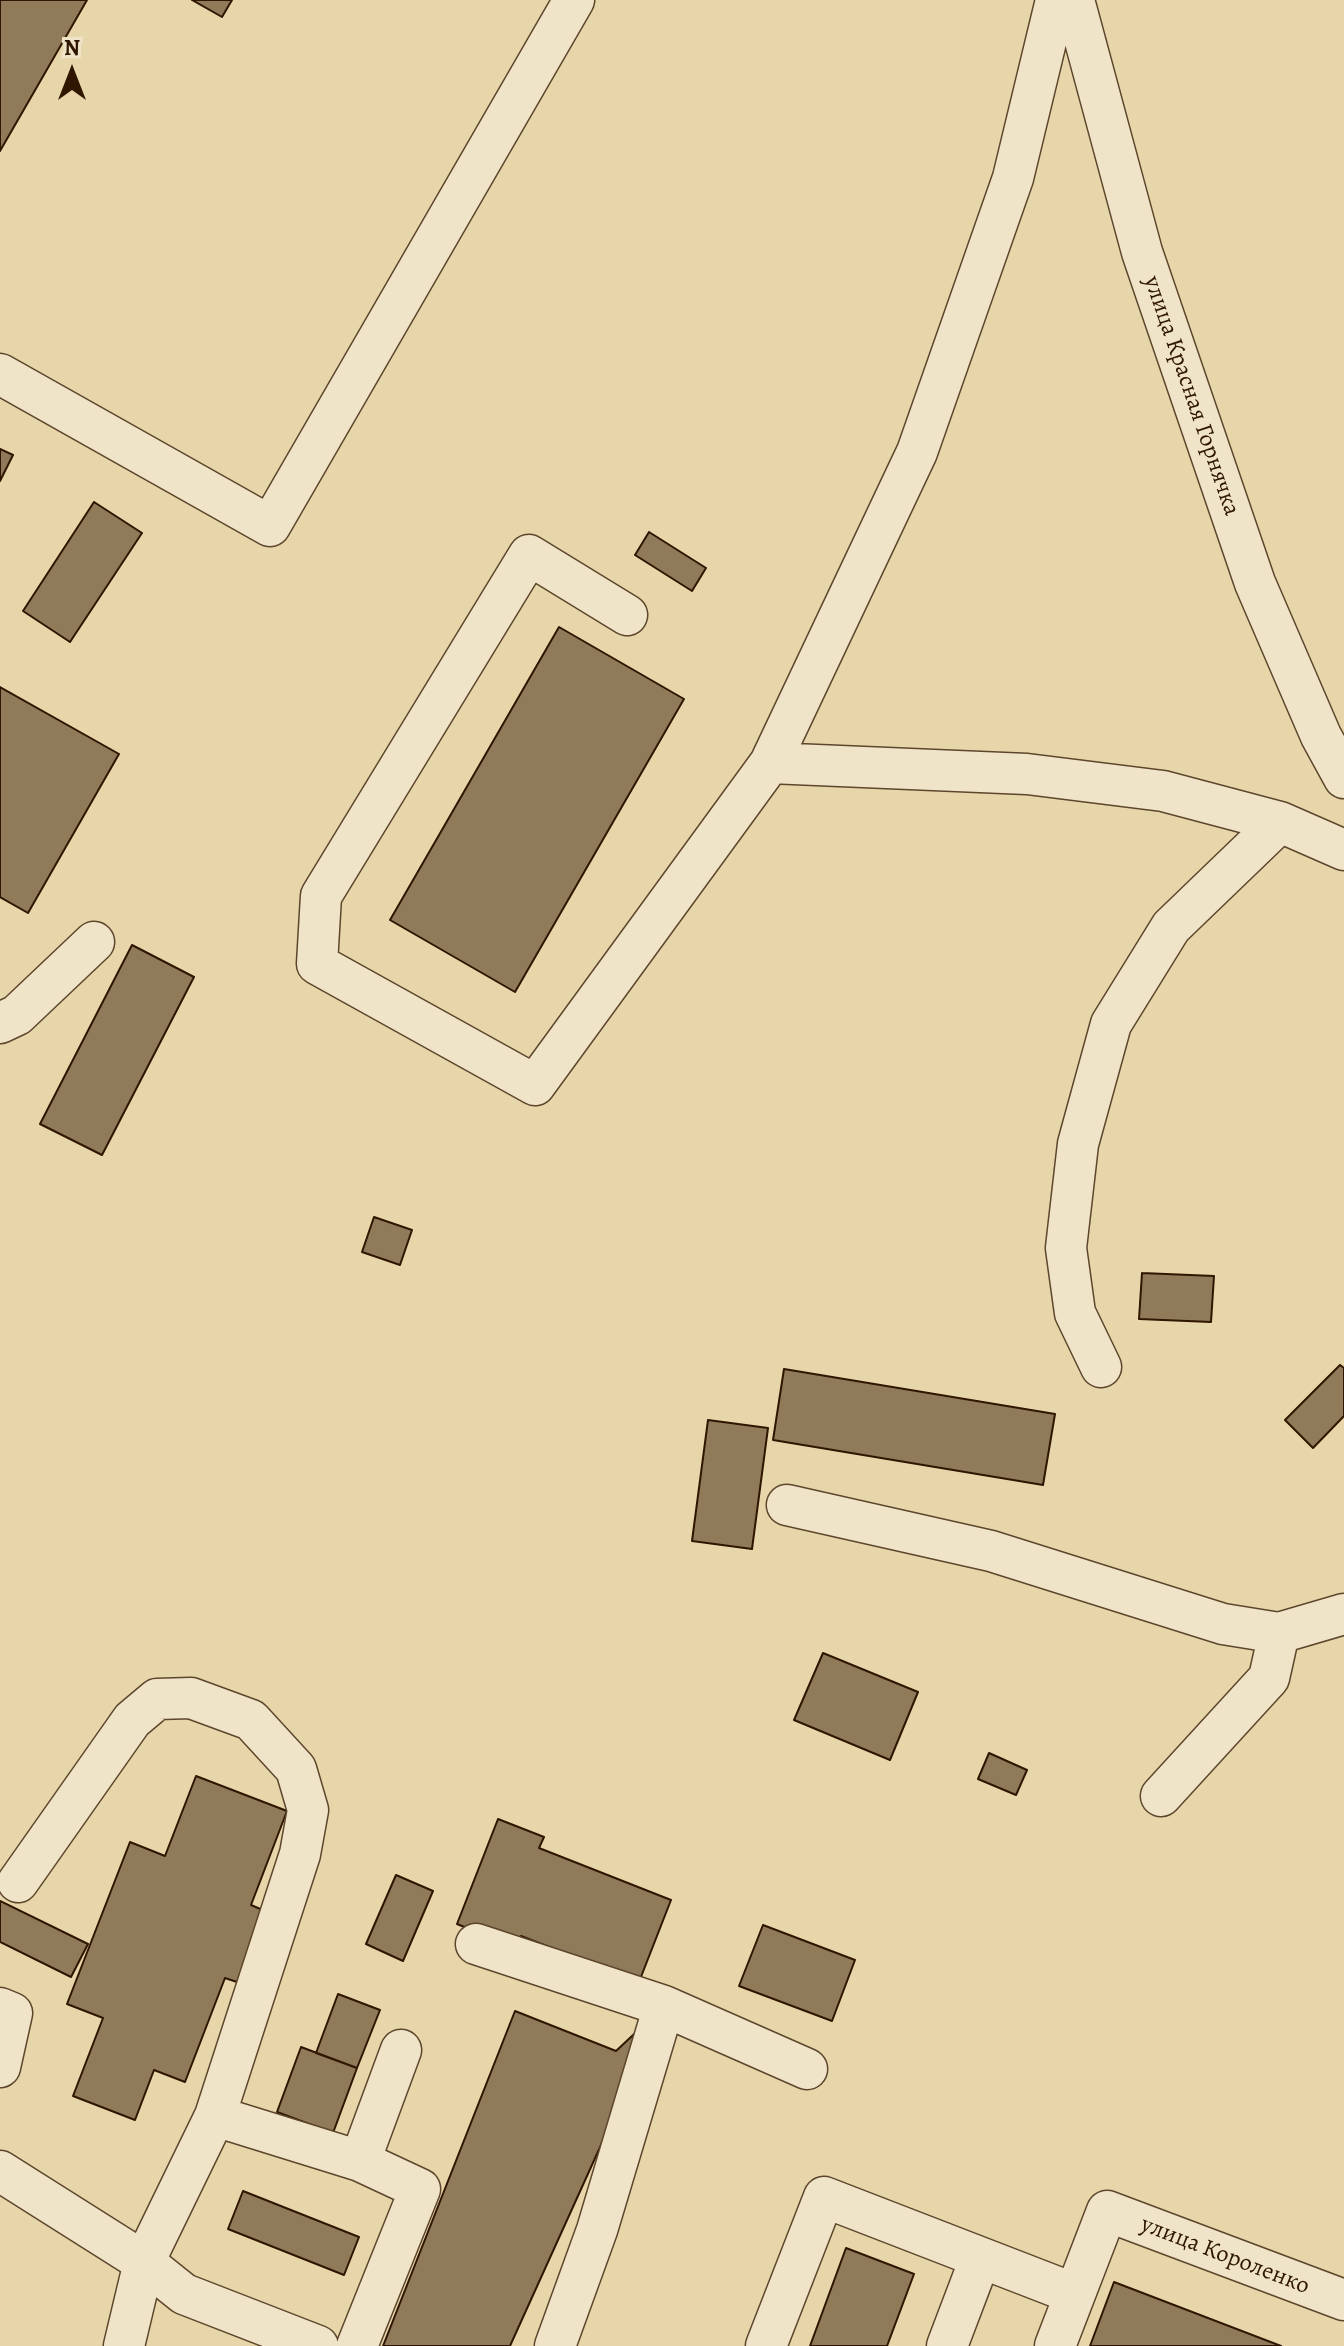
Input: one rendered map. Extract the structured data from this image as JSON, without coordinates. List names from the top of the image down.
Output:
{
  "streets": {
    "street": ["улица Красная Горнячка", "улица Короленко"]
  },
  "north": "top"
}
